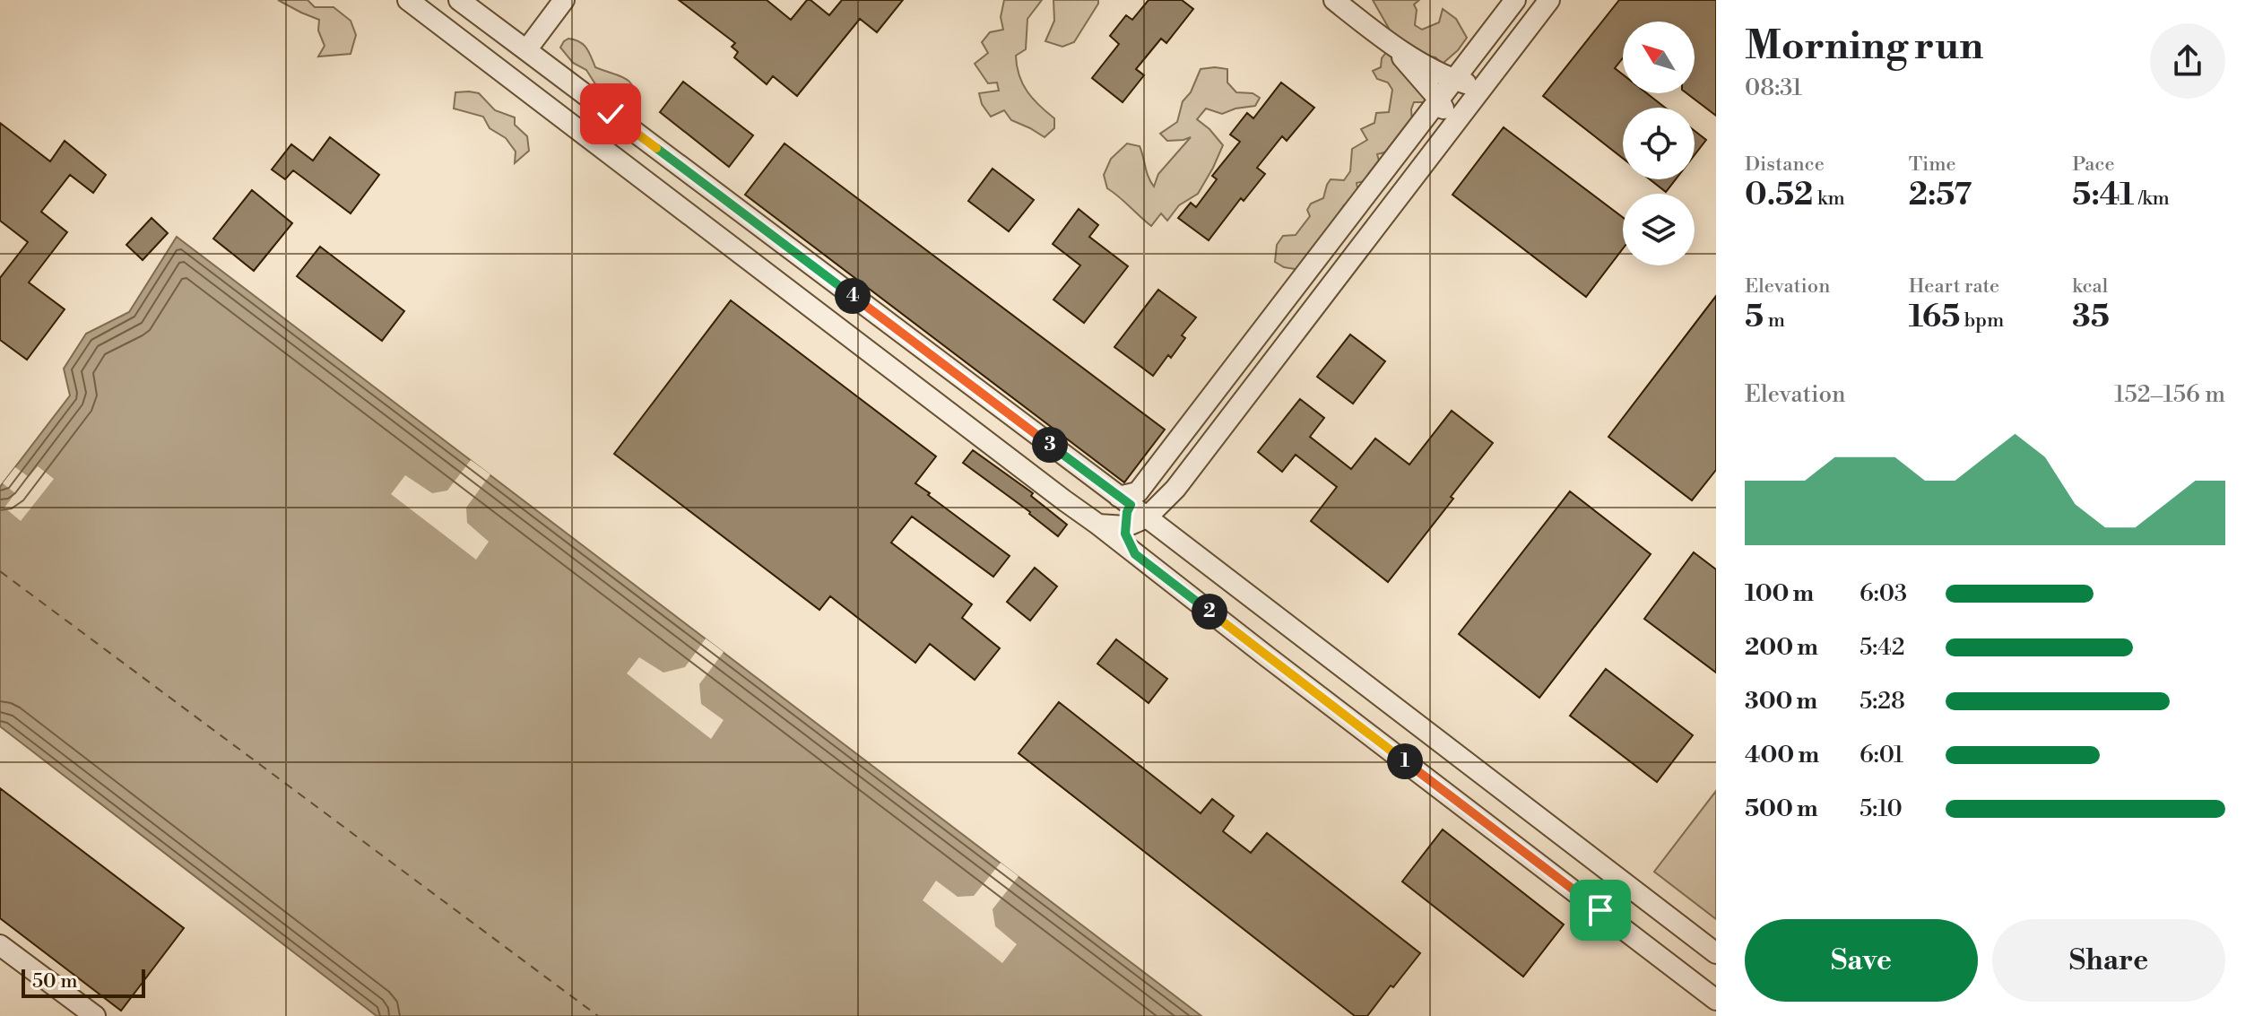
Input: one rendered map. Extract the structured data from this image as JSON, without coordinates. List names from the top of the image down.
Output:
{
  "scale_bar": "50 m",
  "north": "top left",
  "page": {
    "heading": ["Morning run", "08:31"],
    "stats": [
      ["Distance", "0.52 km"],
      ["Time", "2:57"],
      ["Pace", "5:41 /km"],
      ["Elevation", "5 m"],
      ["Heart rate", "165 bpm"],
      ["kcal", "35"]
    ],
    "pins": [
      "4",
      "3",
      "2",
      "1"
    ],
    "chart": ["Elevation", "152–156 m"],
    "list": [
      {
        "name": "100 m",
        "note": "6:03"
      },
      {
        "name": "200 m",
        "note": "5:42"
      },
      {
        "name": "300 m",
        "note": "5:28"
      },
      {
        "name": "400 m",
        "note": "6:01"
      },
      {
        "name": "500 m",
        "note": "5:10"
      }
    ],
    "buttons": ["Save", "Share"],
    "scale": "50 m"
  }
}
